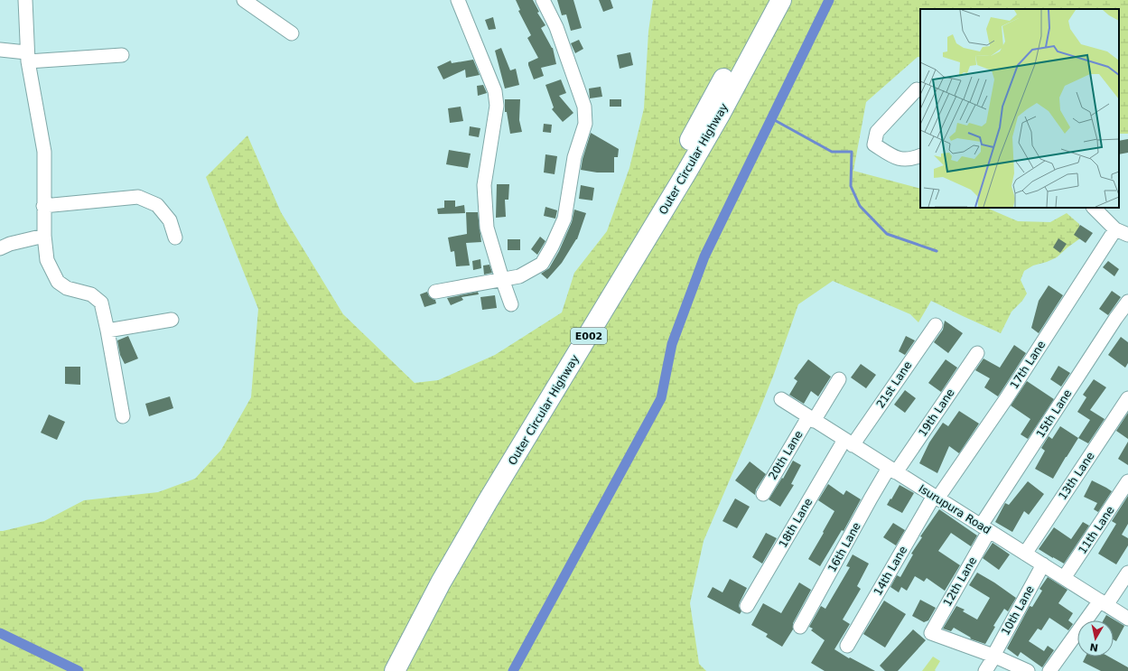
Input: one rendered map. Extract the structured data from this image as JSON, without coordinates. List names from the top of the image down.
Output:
{
  "streets": {
    "highway": ["Outer Circular Highway", "E002"],
    "street": [
      "17th Lane",
      "21st Lane",
      "19th Lane",
      "15th Lane",
      "20th Lane",
      "13th Lane",
      "Isurupura Road",
      "18th Lane",
      "11th Lane",
      "16th Lane",
      "14th Lane",
      "12th Lane",
      "10th Lane"
    ]
  },
  "crossings": [
    ["17th Lane", "Isurupura Road"],
    ["17th Lane", "14th Lane"],
    ["21st Lane", "Isurupura Road"],
    ["21st Lane", "18th Lane"],
    ["19th Lane", "Isurupura Road"],
    ["19th Lane", "16th Lane"],
    ["15th Lane", "Isurupura Road"],
    ["15th Lane", "12th Lane"],
    ["20th Lane", "Isurupura Road"],
    ["13th Lane", "Isurupura Road"],
    ["Isurupura Road", "18th Lane"],
    ["Isurupura Road", "11th Lane"],
    ["Isurupura Road", "16th Lane"],
    ["Isurupura Road", "14th Lane"],
    ["Isurupura Road", "12th Lane"],
    ["Isurupura Road", "10th Lane"],
    ["12th Lane", "10th Lane"]
  ],
  "north": "bottom"
}
